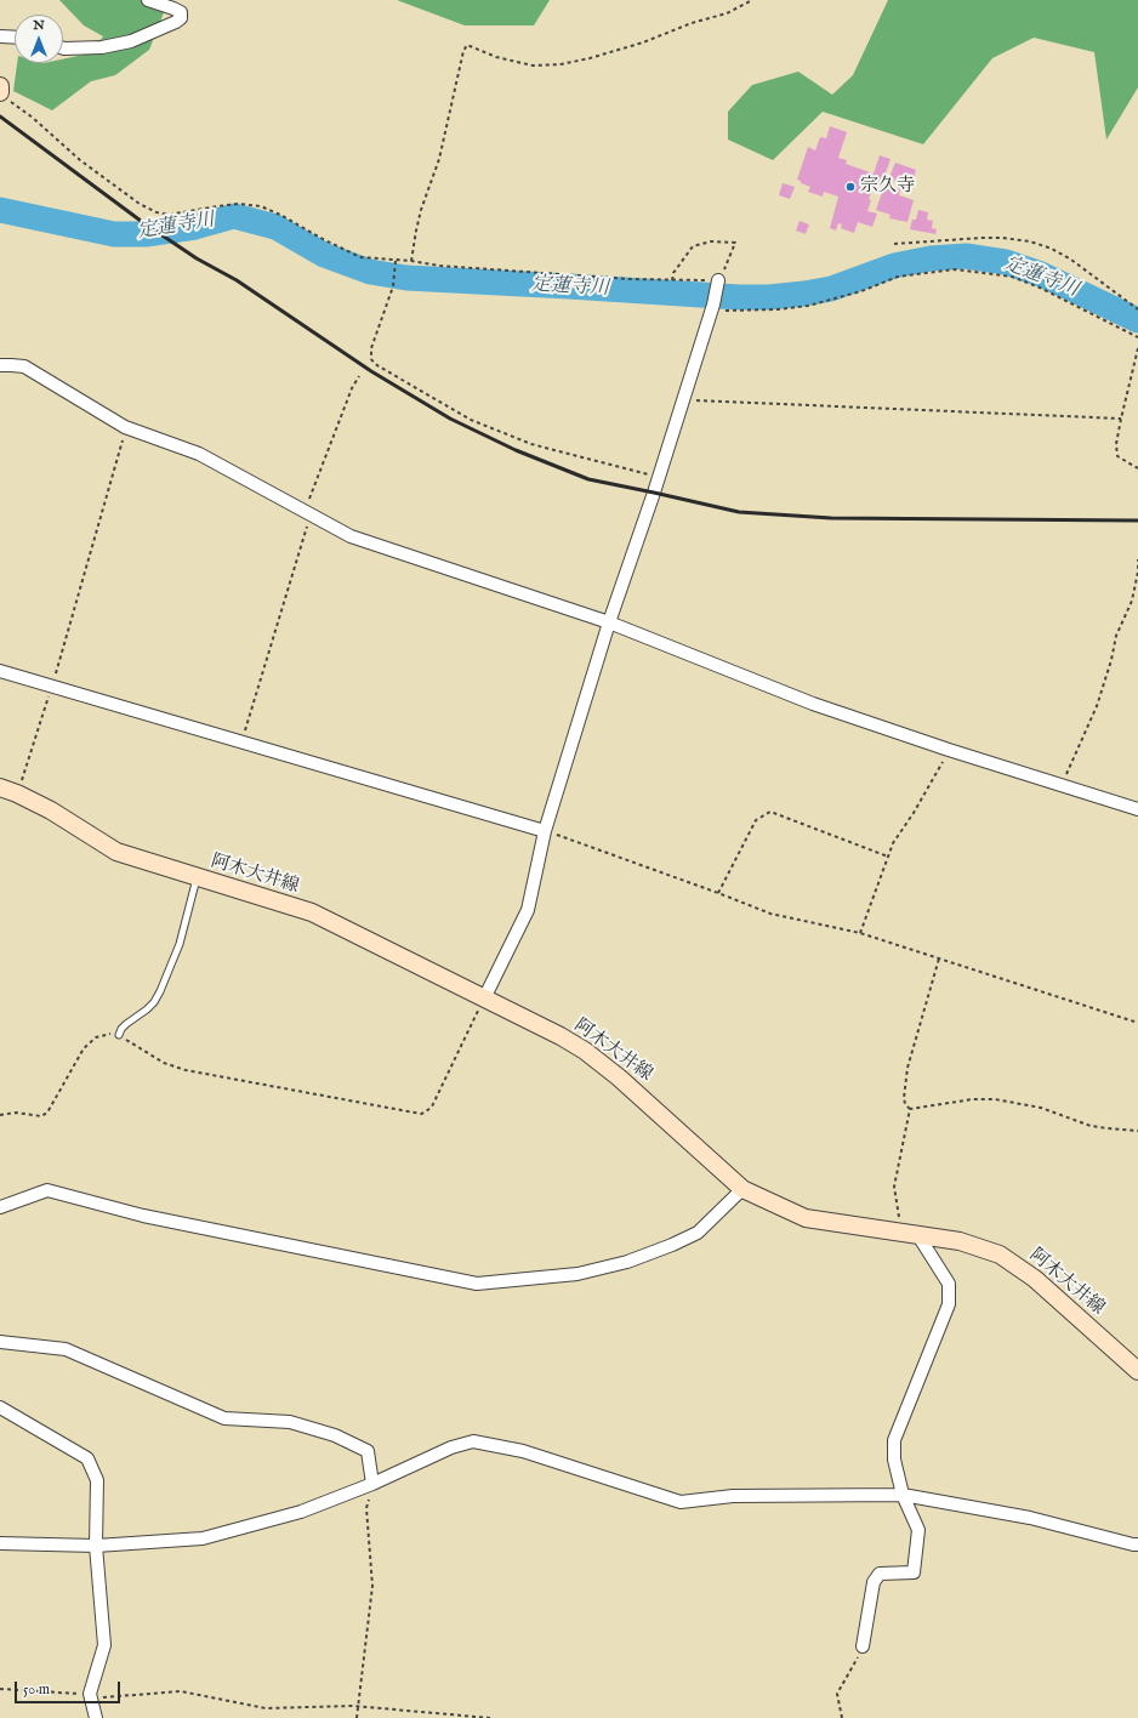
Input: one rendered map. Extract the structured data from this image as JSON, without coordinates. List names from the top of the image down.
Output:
{
  "streets": {
    "main road": ["阿木大井線"]
  },
  "water": ["定蓮寺川"],
  "places": ["宗久寺"],
  "scale_bar": "50 m",
  "north": "top"
}
